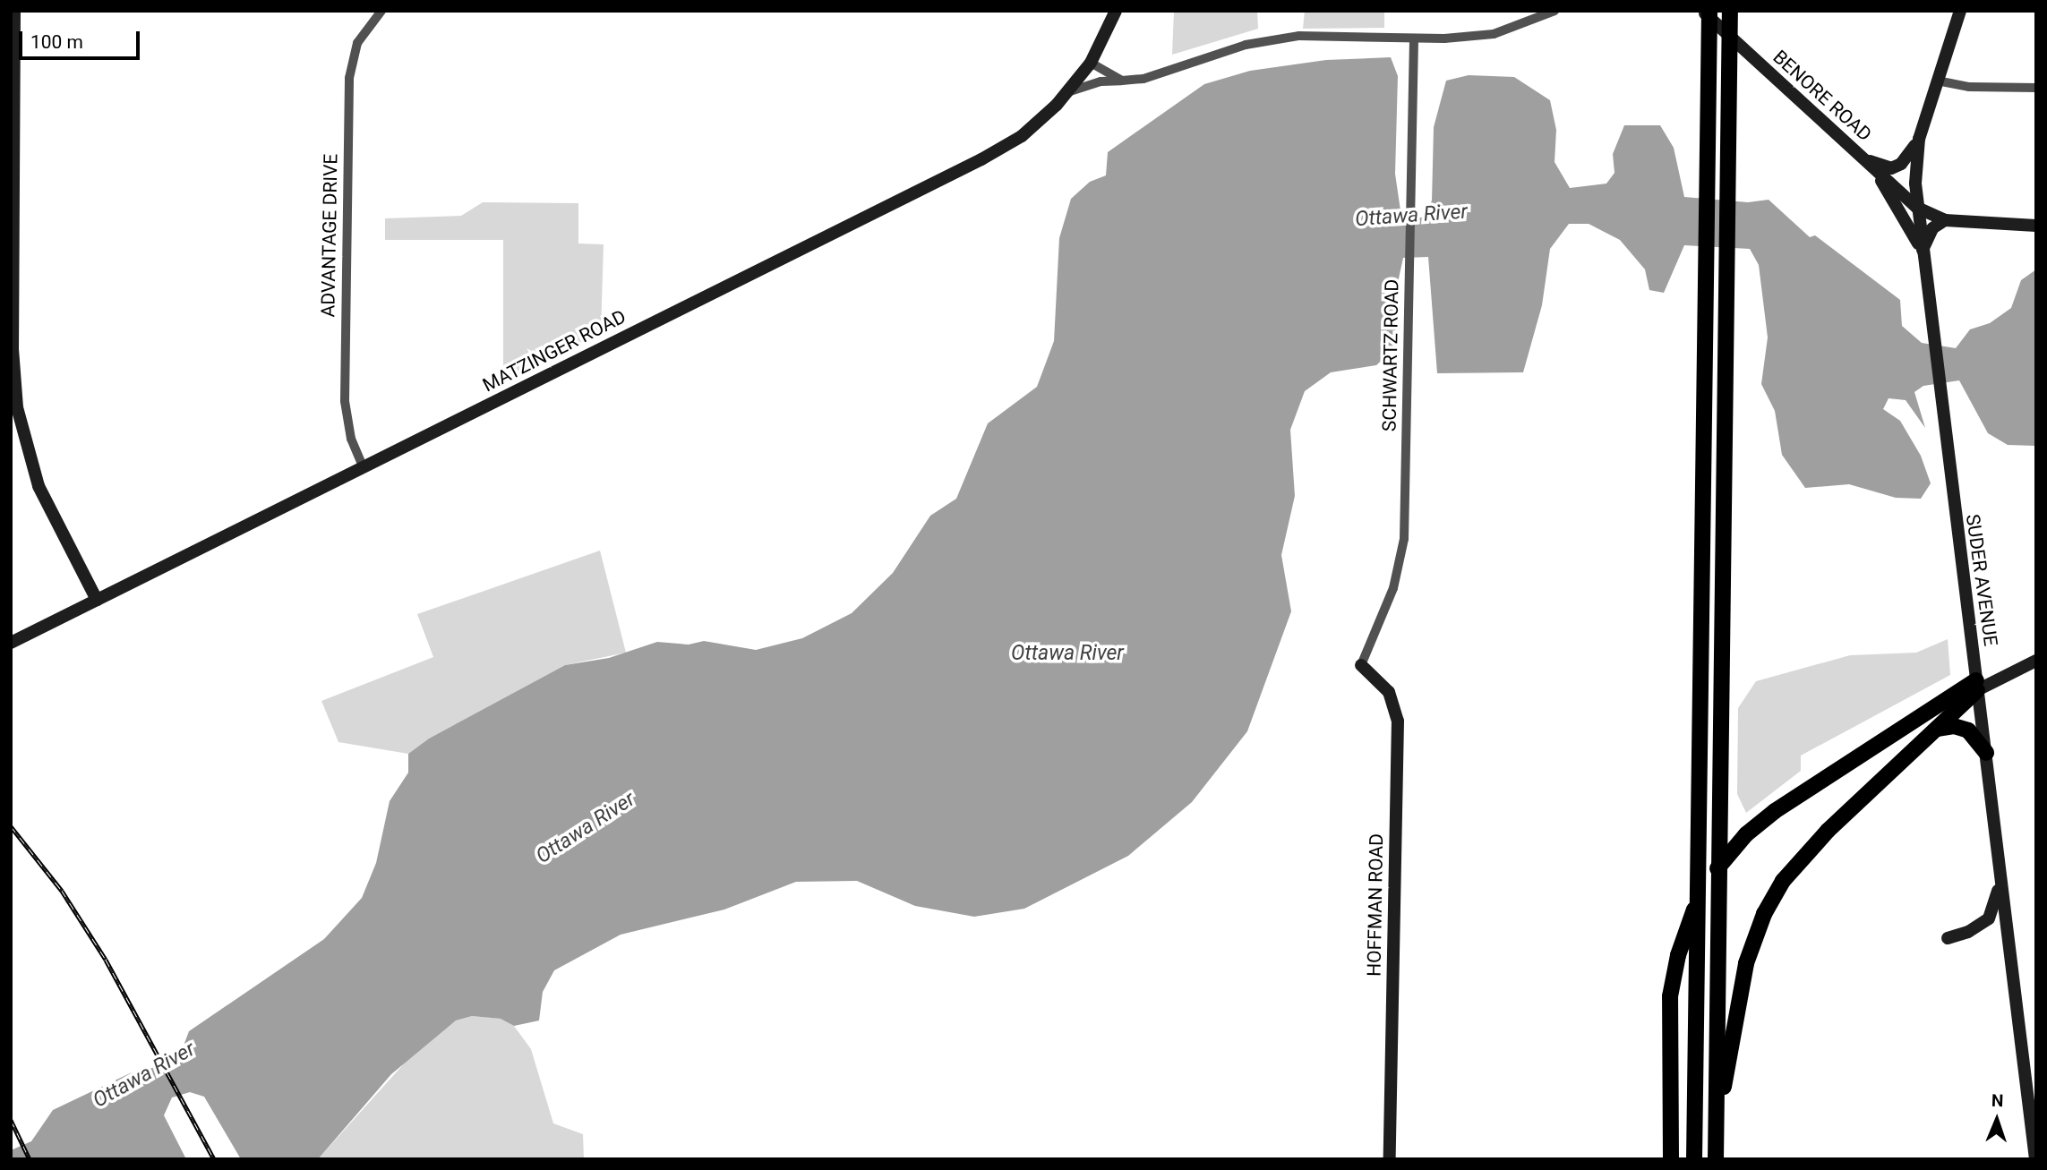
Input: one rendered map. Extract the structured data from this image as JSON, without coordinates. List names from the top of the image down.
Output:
{
  "streets": {
    "street": [
      "BENORE ROAD",
      "ADVANTAGE DRIVE",
      "MATZINGER ROAD",
      "SCHWARTZ ROAD",
      "SUDER AVENUE",
      "HOFFMAN ROAD"
    ]
  },
  "crossings": [
    ["BENORE ROAD", "SUDER AVENUE"],
    ["ADVANTAGE DRIVE", "MATZINGER ROAD"],
    ["SCHWARTZ ROAD", "HOFFMAN ROAD"]
  ],
  "water": ["Ottawa River"],
  "scale_bar": "100 m",
  "north": "top"
}
